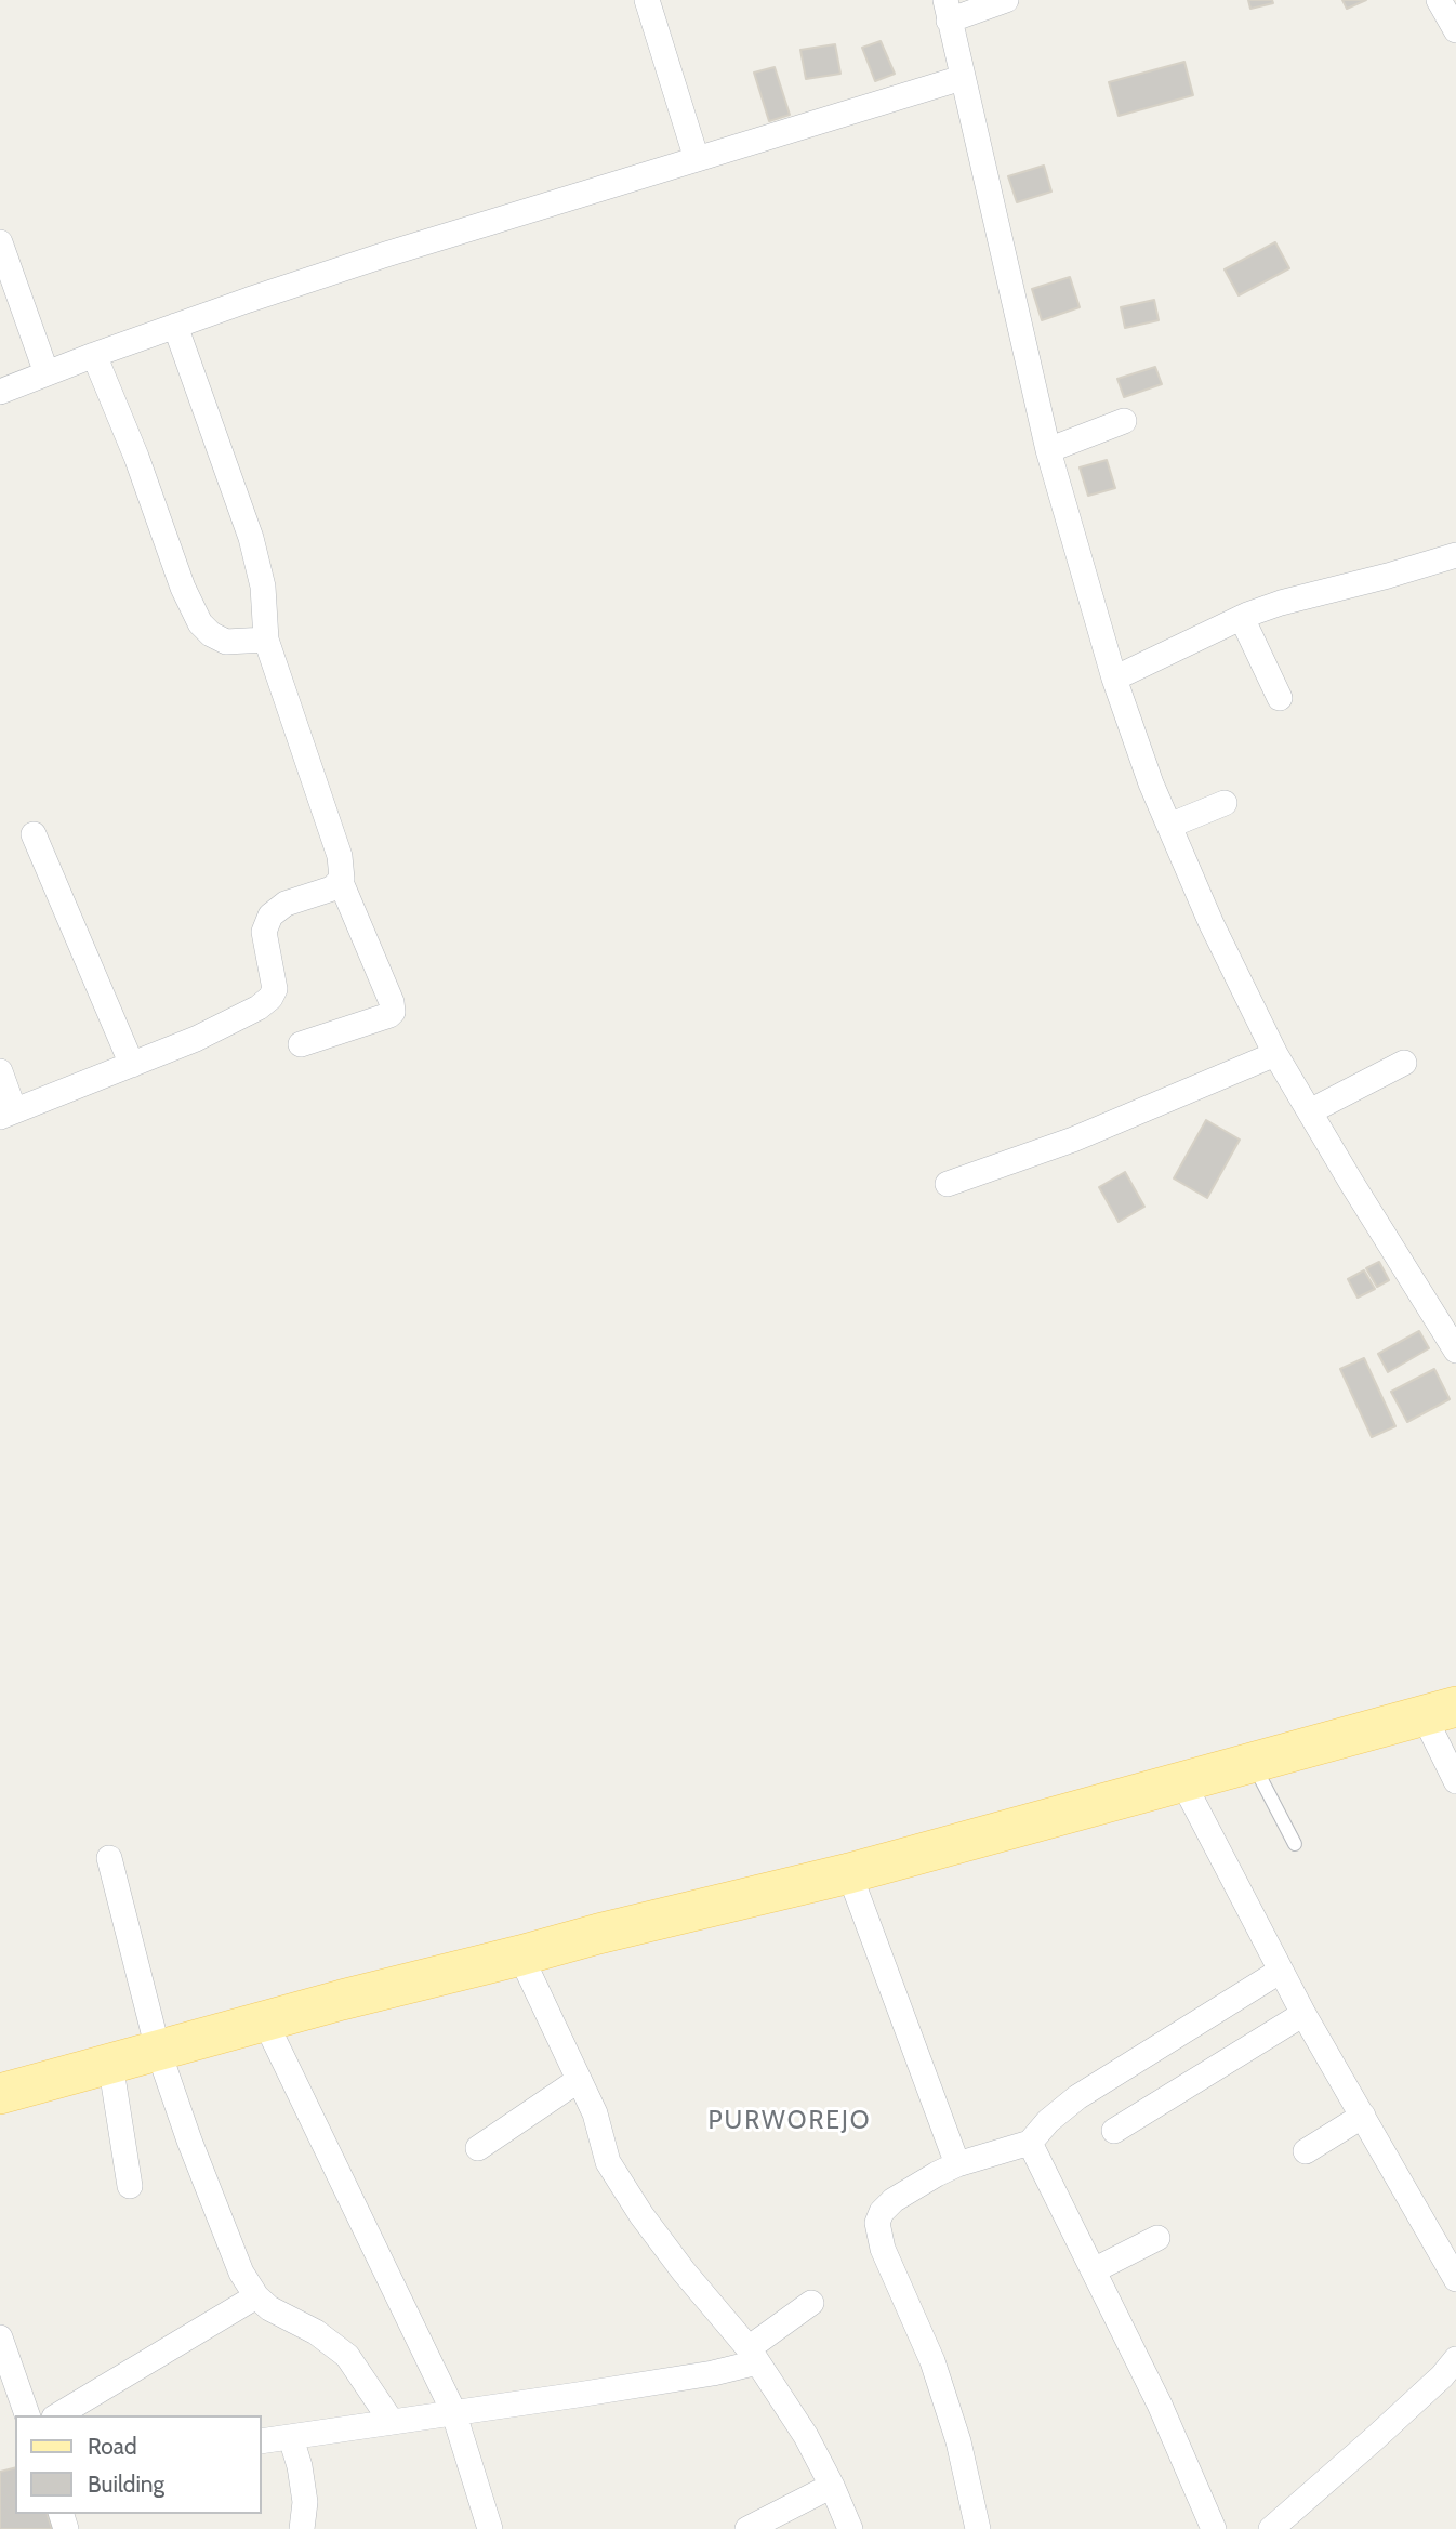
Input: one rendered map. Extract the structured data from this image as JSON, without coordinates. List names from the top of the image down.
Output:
{
  "districts": ["PURWOREJO"],
  "legend": ["Road", "Building"]
}
